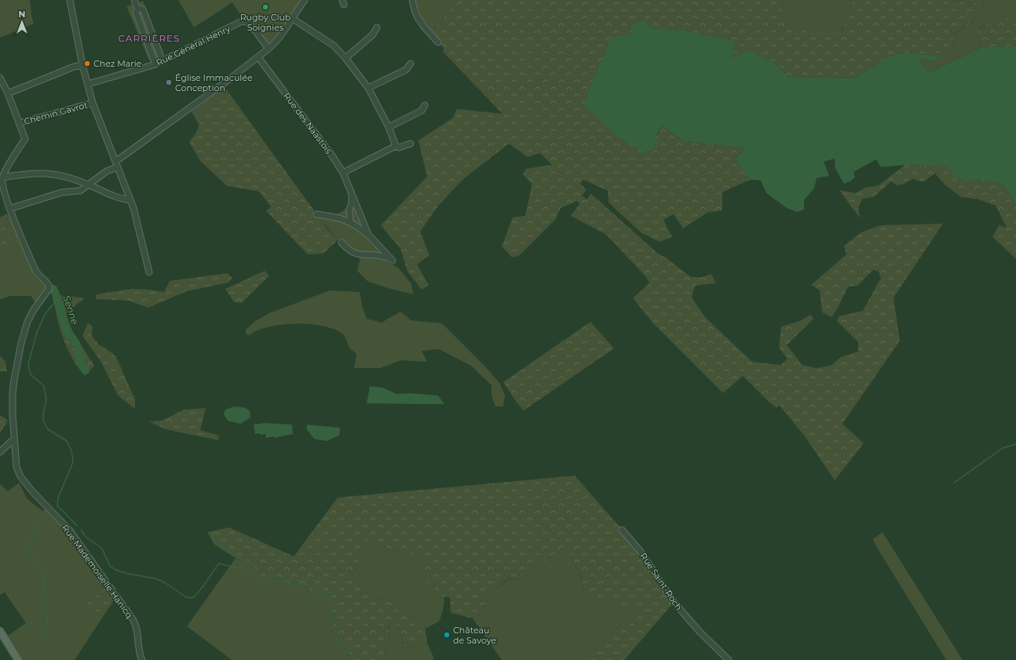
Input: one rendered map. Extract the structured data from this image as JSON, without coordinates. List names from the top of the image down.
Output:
{
  "streets": {
    "street": [
      "Rue Général Henry",
      "Chemin Gavrot",
      "Rue des Naastois",
      "Rue Mademoiselle Hanicq",
      "Rue Saint-Roch"
    ]
  },
  "districts": ["CARRIÈRES"],
  "water": ["Senne"],
  "places": [
    "Rugby Club Soignies",
    "Chez Marie",
    "Église Immaculée Conception",
    "Château de Savoye"
  ],
  "north": "top"
}
